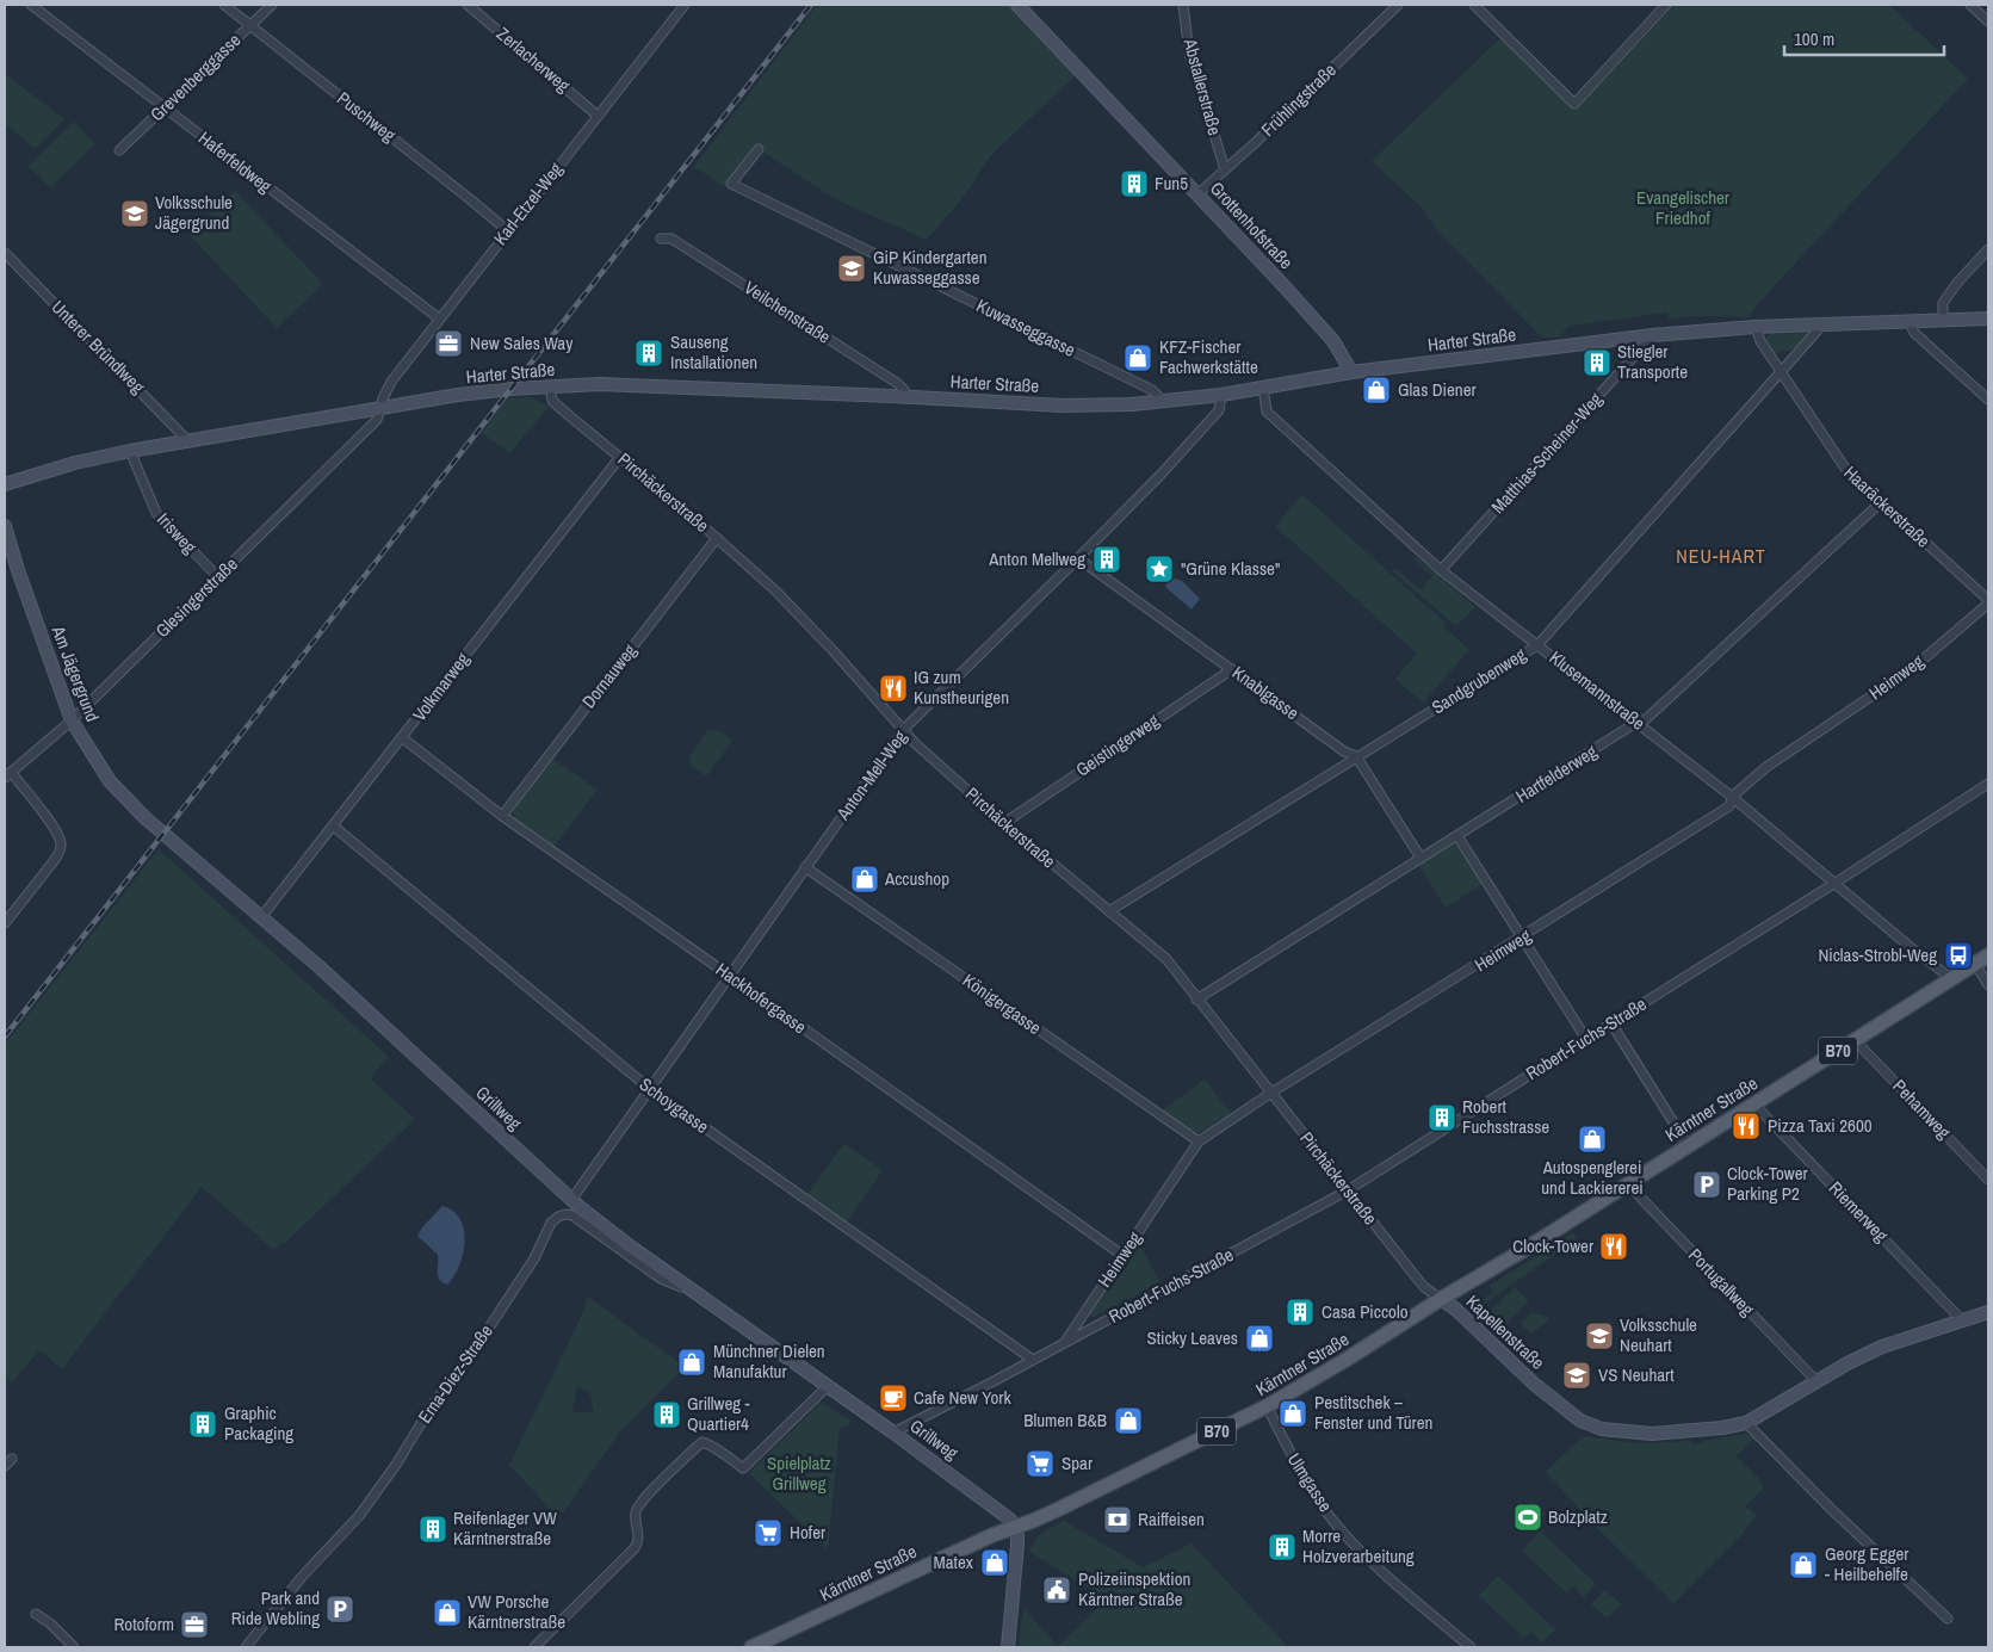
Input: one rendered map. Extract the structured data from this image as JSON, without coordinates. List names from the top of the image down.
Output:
{
  "streets": {
    "main road": [
      "Grottenhofstraße",
      "Harter Straße",
      "Am Jägergrund",
      "B70",
      "Grillweg",
      "Kärntner Straße",
      "Kapellenstraße"
    ],
    "street": [
      "Zerlacherweg",
      "Grevenberggasse",
      "Abstallerstraße",
      "Frühlingstraße",
      "Puschweg",
      "Haferfeldweg",
      "Karl-Etzel-Weg",
      "Veilchenstraße",
      "Kuwasseggasse",
      "Unterer Bründlweg",
      "Matthias-Scheiner-Weg",
      "Pirchäckerstraße",
      "Haaräckerstraße",
      "Irisweg",
      "Glesingerstraße",
      "Dornauweg",
      "Heimweg",
      "Sandgrubenweg",
      "Volkmarweg",
      "Klusemannstraße",
      "Knablgasse",
      "Geistingerweg",
      "Hartfelderweg",
      "Anton-Mell-Weg",
      "Hackhofergasse",
      "Königergasse",
      "Robert-Fuchs-Straße",
      "Schoygasse",
      "Pehamweg",
      "Riemerweg",
      "Portugallweg",
      "Erna-Diez-Straße",
      "Ulmgasse"
    ]
  },
  "crossings": [
    ["Zerlacherweg", "Karl-Etzel-Weg"],
    ["Grevenberggasse", "Puschweg"],
    ["Grevenberggasse", "Haferfeldweg"],
    ["Abstallerstraße", "Frühlingstraße"],
    ["Frühlingstraße", "Grottenhofstraße"],
    ["Puschweg", "Karl-Etzel-Weg"],
    ["Haferfeldweg", "Karl-Etzel-Weg"],
    ["Karl-Etzel-Weg", "Harter Straße"],
    ["Karl-Etzel-Weg", "Glesingerstraße"],
    ["Grottenhofstraße", "Harter Straße"],
    ["Veilchenstraße", "Harter Straße"],
    ["Kuwasseggasse", "Harter Straße"],
    ["Harter Straße", "Unterer Bründlweg"],
    ["Harter Straße", "Matthias-Scheiner-Weg"],
    ["Harter Straße", "Pirchäckerstraße"],
    ["Harter Straße", "Haaräckerstraße"],
    ["Harter Straße", "Irisweg"],
    ["Harter Straße", "Glesingerstraße"],
    ["Harter Straße", "Klusemannstraße"],
    ["Harter Straße", "Anton-Mell-Weg"],
    ["Matthias-Scheiner-Weg", "Klusemannstraße"],
    ["Pirchäckerstraße", "Dornauweg"],
    ["Pirchäckerstraße", "Heimweg"],
    ["Pirchäckerstraße", "Sandgrubenweg"],
    ["Pirchäckerstraße", "Volkmarweg"],
    ["Pirchäckerstraße", "Geistingerweg"],
    ["Pirchäckerstraße", "Hartfelderweg"],
    ["Pirchäckerstraße", "Anton-Mell-Weg"],
    ["Pirchäckerstraße", "Robert-Fuchs-Straße"],
    ["Pirchäckerstraße", "Kärntner Straße"],
    ["Pirchäckerstraße", "Kapellenstraße"],
    ["Haaräckerstraße", "Heimweg"],
    ["Haaräckerstraße", "Sandgrubenweg"],
    ["Haaräckerstraße", "Hartfelderweg"],
    ["Irisweg", "Glesingerstraße"],
    ["Glesingerstraße", "Am Jägergrund"],
    ["Am Jägergrund", "Grillweg"],
    ["Dornauweg", "Hackhofergasse"],
    ["Heimweg", "Klusemannstraße"],
    ["Heimweg", "Hackhofergasse"],
    ["Heimweg", "Königergasse"],
    ["Heimweg", "Robert-Fuchs-Straße"],
    ["Sandgrubenweg", "Klusemannstraße"],
    ["Sandgrubenweg", "Knablgasse"],
    ["Volkmarweg", "Hackhofergasse"],
    ["Volkmarweg", "Schoygasse"],
    ["Volkmarweg", "Grillweg"],
    ["Klusemannstraße", "Hartfelderweg"],
    ["Klusemannstraße", "Robert-Fuchs-Straße"],
    ["Klusemannstraße", "Kärntner Straße"],
    ["Knablgasse", "Geistingerweg"],
    ["Knablgasse", "Hartfelderweg"],
    ["Knablgasse", "Anton-Mell-Weg"],
    ["Anton-Mell-Weg", "Hackhofergasse"],
    ["Anton-Mell-Weg", "Königergasse"],
    ["Anton-Mell-Weg", "Schoygasse"],
    ["Anton-Mell-Weg", "Grillweg"],
    ["Robert-Fuchs-Straße", "Schoygasse"],
    ["Robert-Fuchs-Straße", "Grillweg"],
    ["Grillweg", "Kärntner Straße"],
    ["Grillweg", "Erna-Diez-Straße"],
    ["Kärntner Straße", "Pehamweg"],
    ["Kärntner Straße", "Riemerweg"],
    ["Kärntner Straße", "Portugallweg"],
    ["Kärntner Straße", "Kapellenstraße"],
    ["Kärntner Straße", "Ulmgasse"],
    ["Riemerweg", "Kapellenstraße"],
    ["Portugallweg", "Kapellenstraße"]
  ],
  "districts": ["NEU-HART"],
  "parks": ["Evangelischer Friedhof", "Spielplatz Grillweg"],
  "places": {
    "building": [
      "Fun5",
      "Sauseng Installationen",
      "Stiegler Transporte",
      "Anton Mellweg",
      "Robert Fuchsstrasse",
      "Casa Piccolo",
      "Grillweg - Quartier4",
      "Graphic Packaging",
      "Reifenlager VW Kärntnerstraße",
      "Morre Holzverarbeitung"
    ],
    "school or university": [
      "Volksschule Jägergrund",
      "GiP Kindergarten Kuwasseggasse",
      "Volksschule Neuhart",
      "VS Neuhart"
    ],
    "office": ["New Sales Way", "Rotoform"],
    "shop": [
      "KFZ-Fischer Fachwerkstätte",
      "Glas Diener",
      "Accushop",
      "Autospenglerei und Lackiererei",
      "Sticky Leaves",
      "Münchner Dielen Manufaktur",
      "Pestitschek – Fenster und Türen",
      "Blumen B&B",
      "Matex",
      "Georg Egger - Heilbehelfe",
      "VW Porsche Kärntnerstraße"
    ],
    "place": ["\"Grüne Klasse\""],
    "restaurant": ["IG zum Kunstheurigen", "Pizza Taxi 2600", "Clock-Tower"],
    "bus stop": ["Niclas-Strobl-Weg"],
    "parking": ["Clock-Tower Parking P2", "Park and Ride Webling"],
    "cafe": ["Cafe New York"],
    "supermarket": ["Spar", "Hofer"],
    "sports": ["Bolzplatz"],
    "bank": ["Raiffeisen"],
    "public building": ["Polizeiinspektion Kärntner Straße"]
  },
  "scale_bar": "100 m"
}
